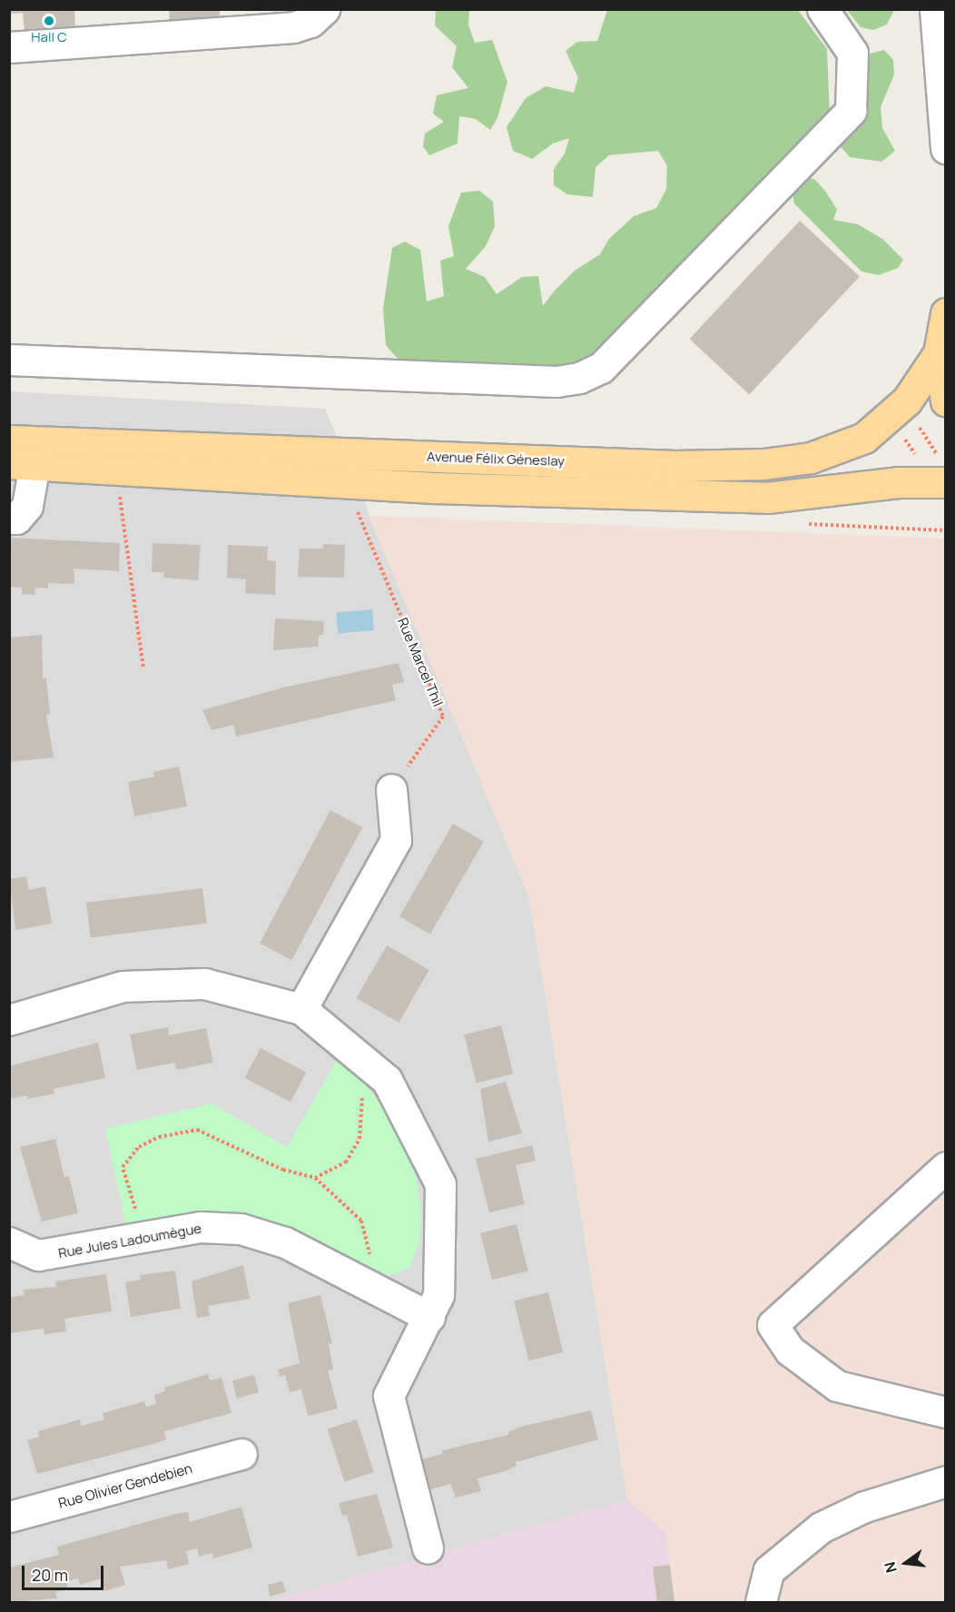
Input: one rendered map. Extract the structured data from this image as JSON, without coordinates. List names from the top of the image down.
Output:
{
  "streets": {
    "main road": ["Avenue Félix Géneslay"],
    "street": ["Rue Jules Ladoumègue", "Rue Olivier Gendebien"],
    "path": ["Rue Marcel Thil"]
  },
  "places": ["Hall C"],
  "scale_bar": "20 m",
  "north": "left"
}
